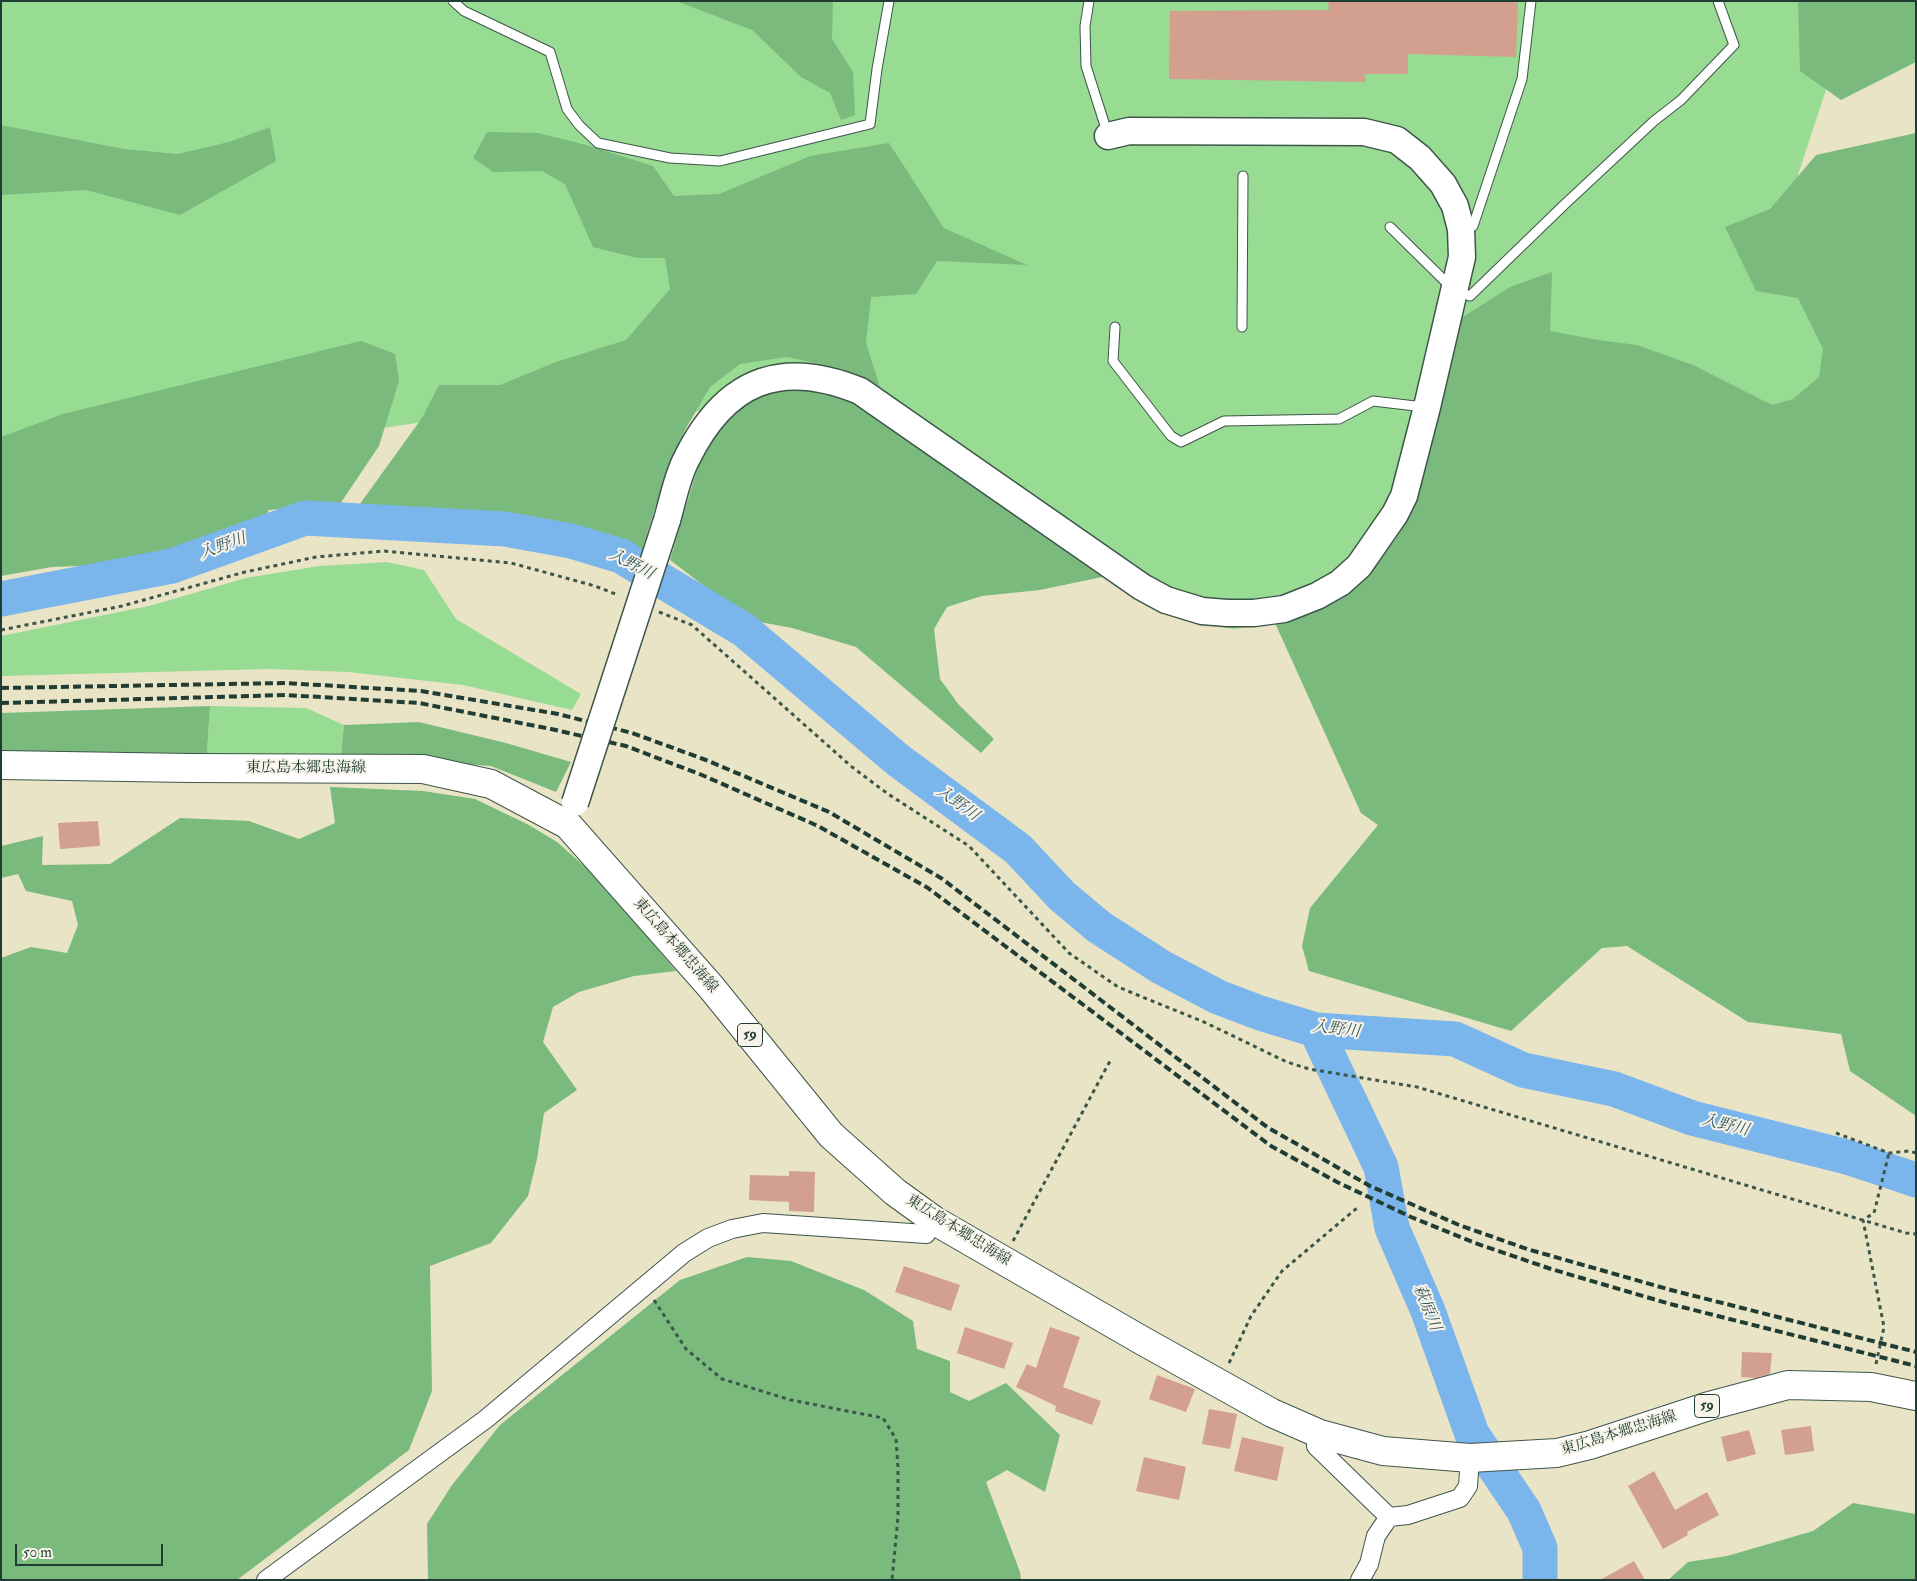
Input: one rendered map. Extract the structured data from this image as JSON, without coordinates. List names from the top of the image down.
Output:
{
  "streets": {
    "main road": ["東広島本郷忠海線", "59"]
  },
  "water": ["入野川", "萩原川"],
  "scale_bar": "50 m"
}
